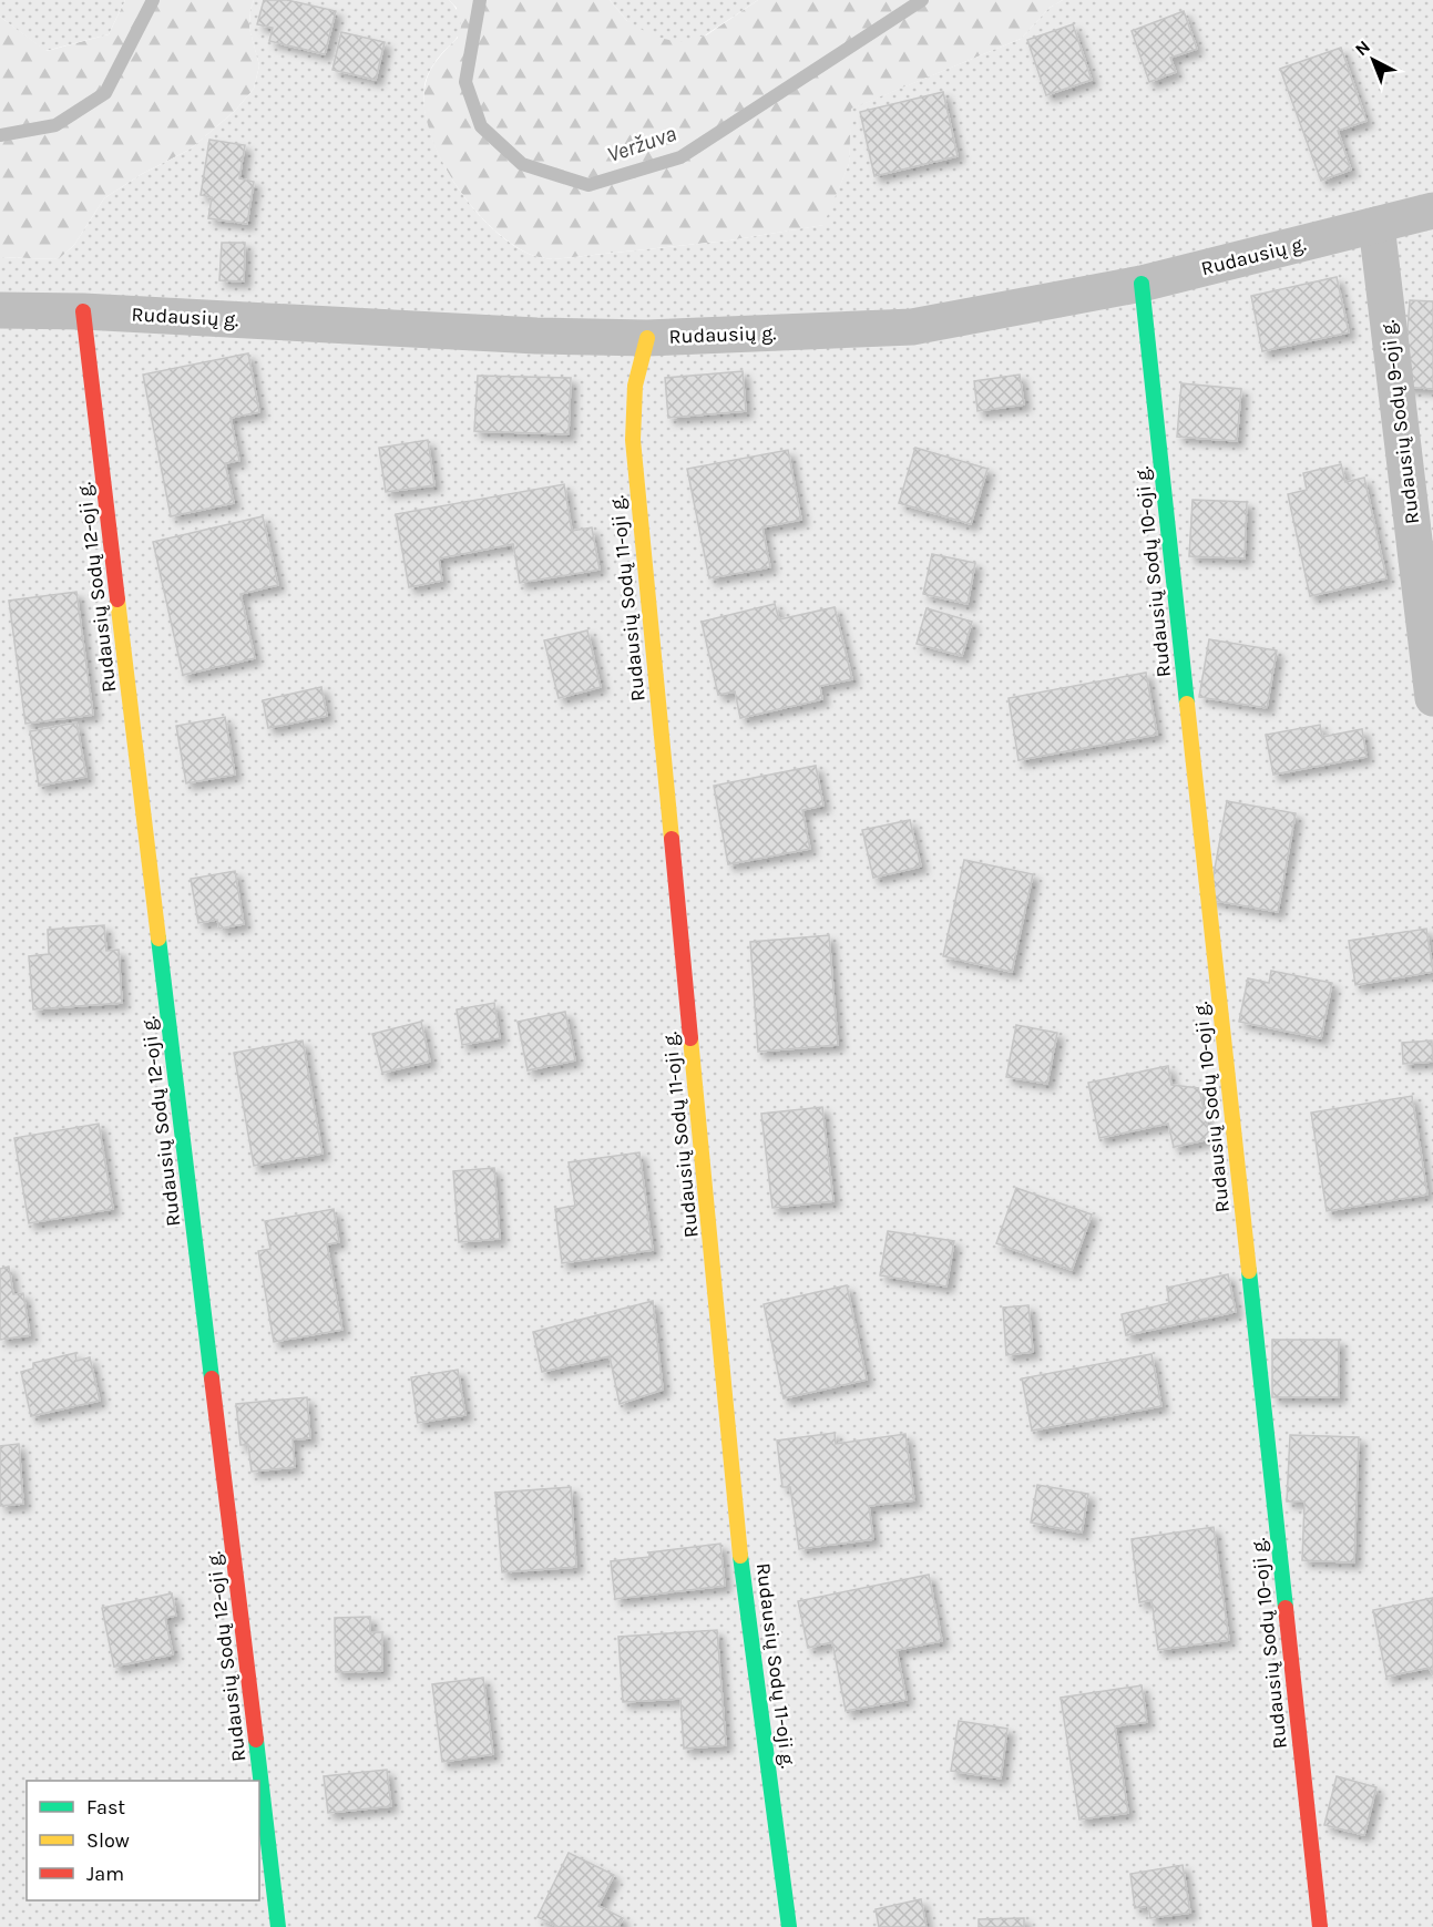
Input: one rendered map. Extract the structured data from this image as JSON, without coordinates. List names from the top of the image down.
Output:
{
  "streets": {
    "street": [
      "Rudausių g.",
      "Rudausių Sodų 9-oji g.",
      "Rudausių Sodų 10-oji g.",
      "Rudausių Sodų 12-oji g.",
      "Rudausių Sodų 11-oji g."
    ]
  },
  "crossings": [
    ["Rudausių g.", "Rudausių Sodų 9-oji g."],
    ["Rudausių g.", "Rudausių Sodų 10-oji g."],
    ["Rudausių g.", "Rudausių Sodų 12-oji g."],
    ["Rudausių g.", "Rudausių Sodų 11-oji g."]
  ],
  "water": ["Veržuva"],
  "legend": ["Fast", "Slow", "Jam"],
  "north": "top left"
}
